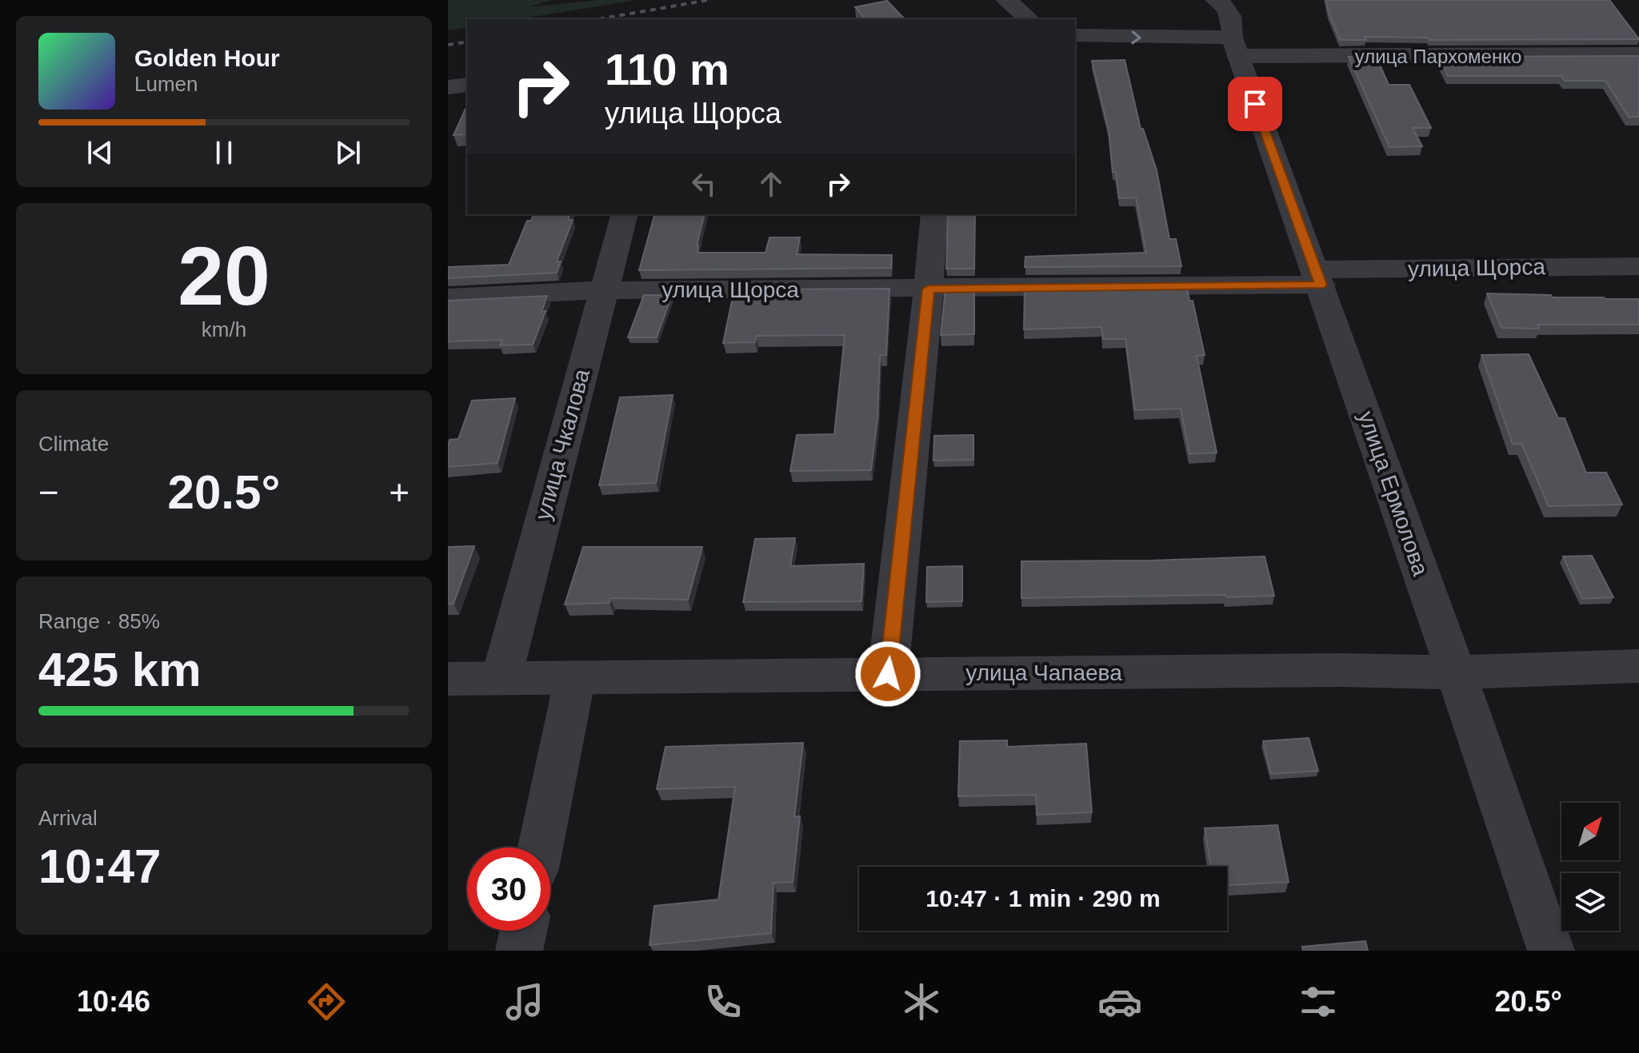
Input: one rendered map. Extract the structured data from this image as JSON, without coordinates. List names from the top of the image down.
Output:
{
  "streets": {
    "street": [
      "улица Пархоменко",
      "улица Щорса",
      "улица Чкалова",
      "улица Ермолова",
      "улица Чапаева"
    ]
  },
  "crossings": [
    ["улица Пархоменко", "улица Ермолова"],
    ["улица Щорса", "улица Чкалова"],
    ["улица Щорса", "улица Ермолова"],
    ["улица Чкалова", "улица Чапаева"],
    ["улица Ермолова", "улица Чапаева"]
  ],
  "north": "top right",
  "page": {
    "turn": ["110 m", "улица Щорса"],
    "song": ["Golden Hour", "Lumen"],
    "tile": [
      ["20", "km/h"],
      "Climate",
      ["Range · 85%", "425 km"],
      ["Arrival", "10:47"]
    ],
    "heat": ["−", "20.5°", "+"],
    "limit": "30",
    "trip": "10:47 · 1 min · 290 m",
    "tabs": ["10:46", "20.5°"]
  }
}
